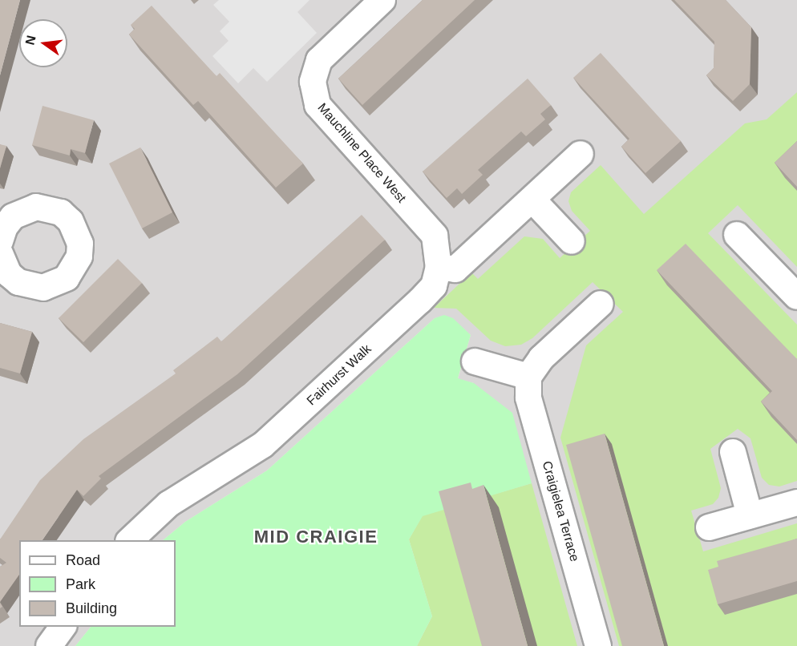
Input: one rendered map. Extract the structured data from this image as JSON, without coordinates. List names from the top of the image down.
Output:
{
  "streets": {
    "street": ["Mauchline Place West", "Fairhurst Walk", "Craigielea Terrace"]
  },
  "crossings": [
    ["Mauchline Place West", "Fairhurst Walk"]
  ],
  "districts": ["MID CRAIGIE"],
  "legend": ["Road", "Park", "Building"],
  "north": "left"
}
